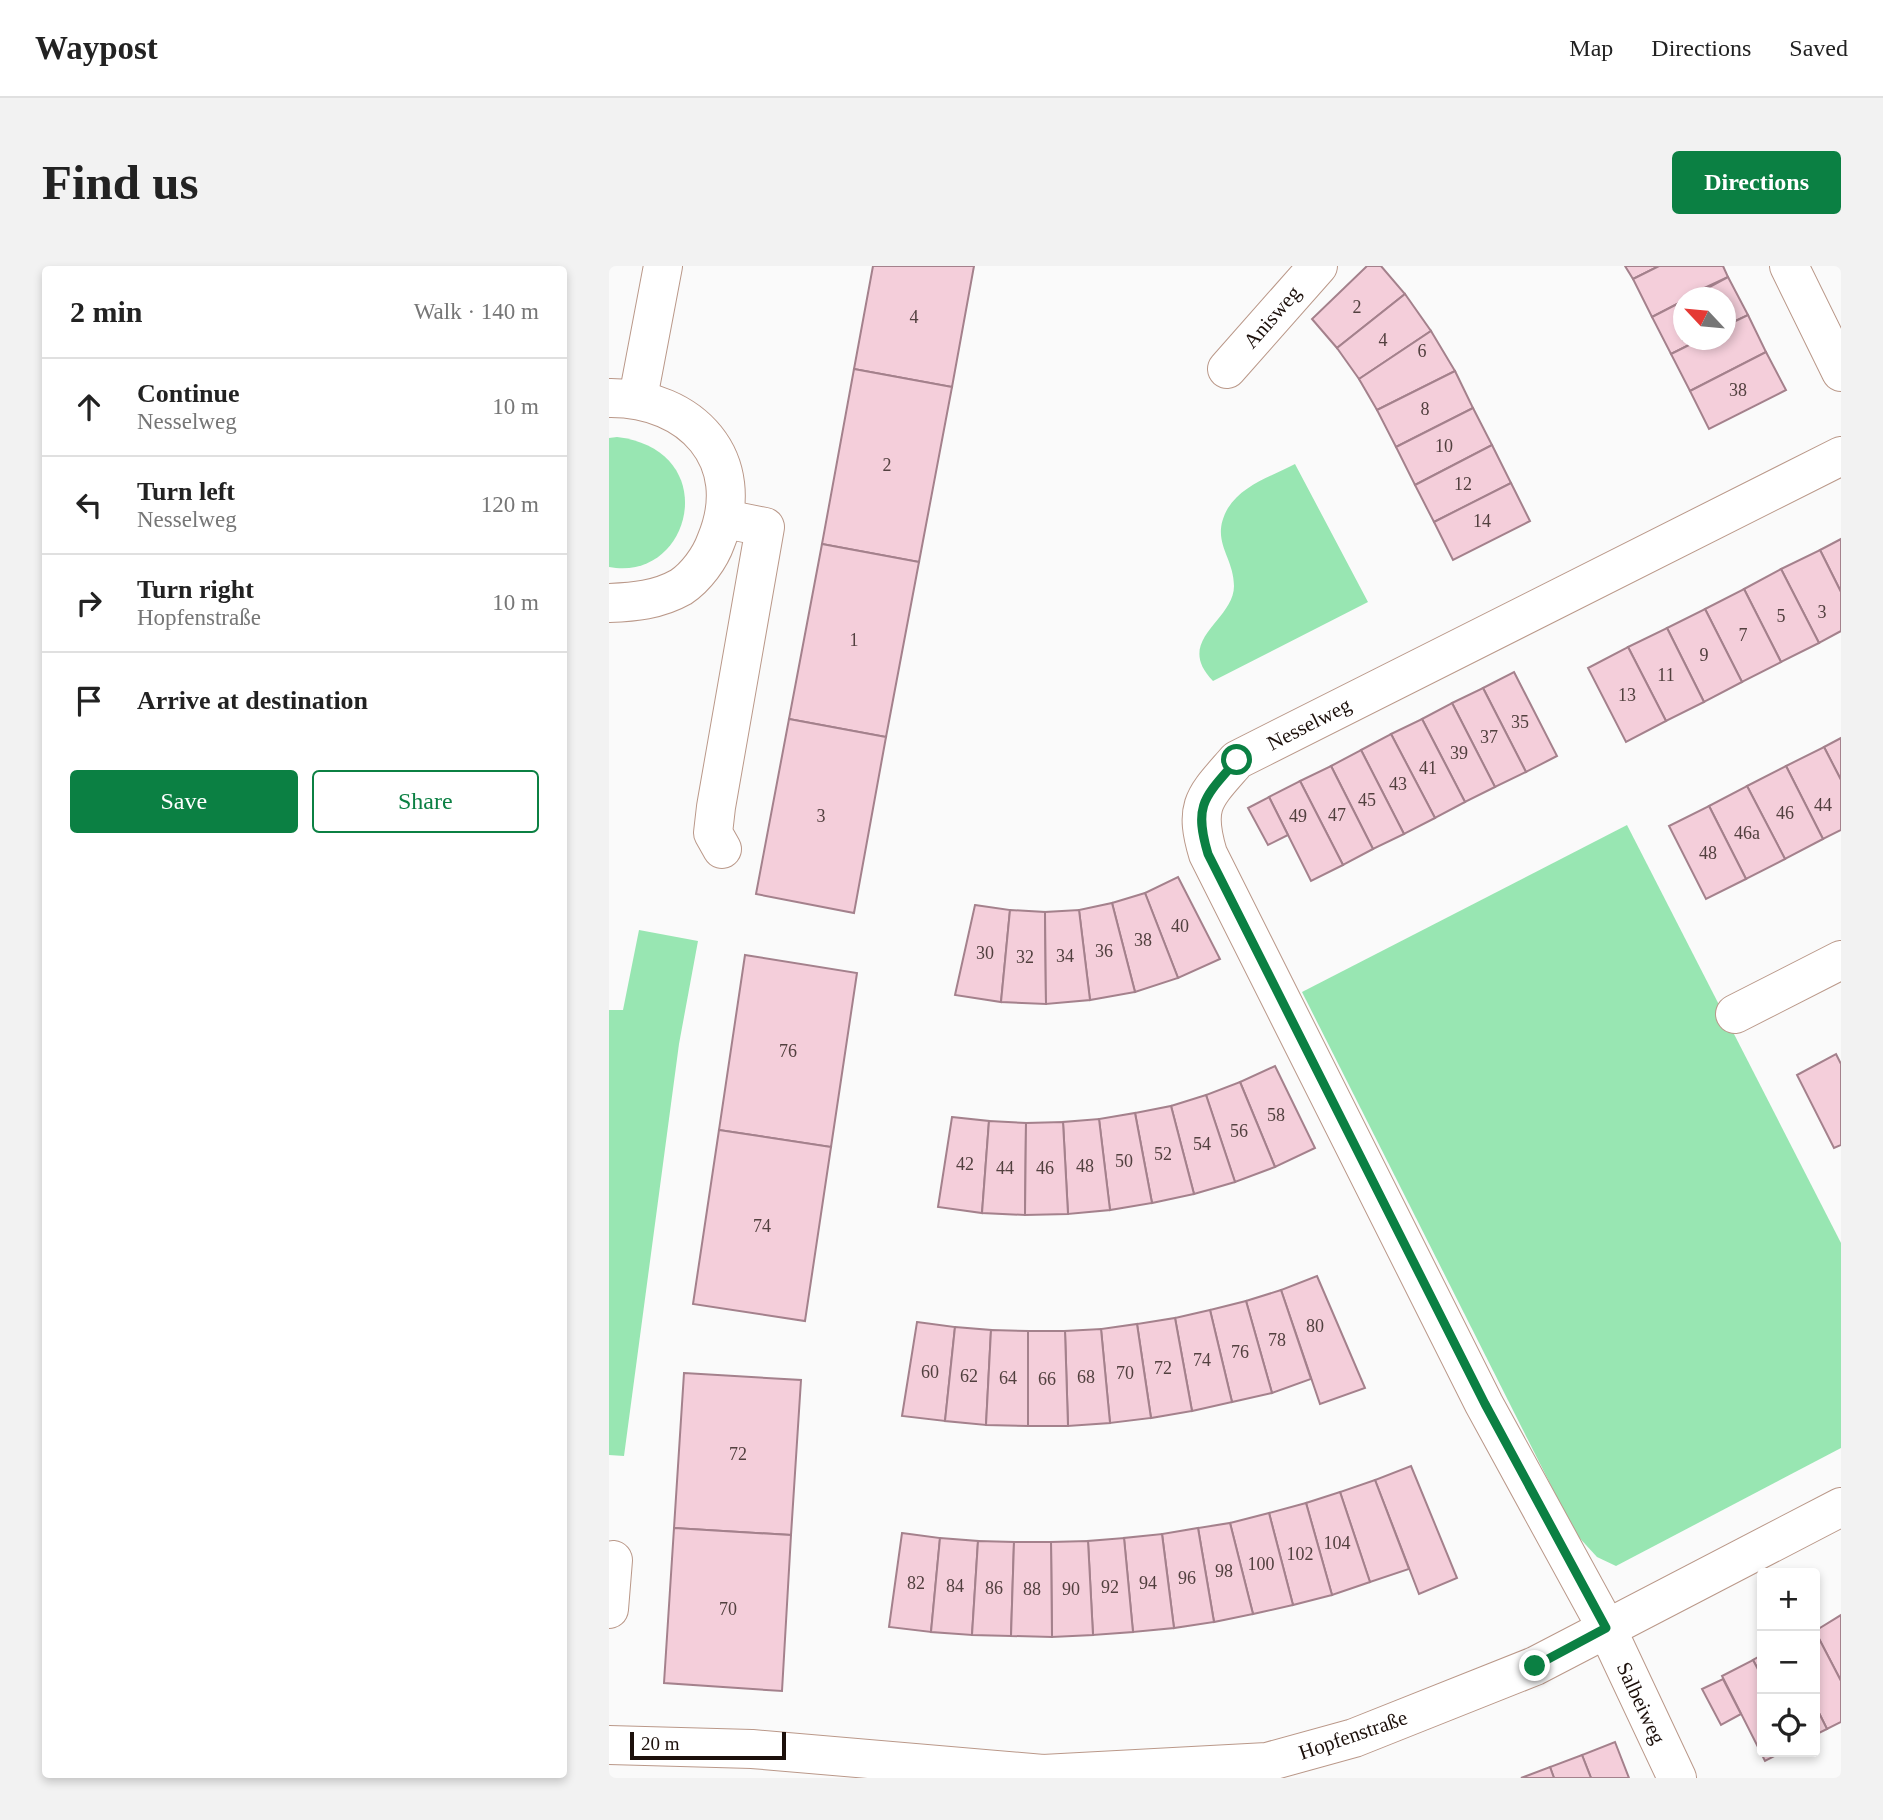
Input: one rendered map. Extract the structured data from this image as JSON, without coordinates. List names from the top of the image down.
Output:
{
  "streets": {
    "street": [
      "Anisweg",
      "Nesselweg",
      "Salbeiweg",
      "Hopfenstraße"
    ]
  },
  "crossings": [
    ["Nesselweg", "Salbeiweg"],
    ["Nesselweg", "Hopfenstraße"],
    ["Salbeiweg", "Hopfenstraße"]
  ],
  "house_numbers": [
    "2",
    "4",
    "4",
    "6",
    "38",
    "8",
    "10",
    "2",
    "12",
    "14",
    "3",
    "5",
    "7",
    "1",
    "9",
    "11",
    "13",
    "35",
    "37",
    "39",
    "41",
    "43",
    "45",
    "44",
    "46",
    "47",
    "3",
    "49",
    "46a",
    "48",
    "40",
    "38",
    "36",
    "30",
    "34",
    "32",
    "76",
    "58",
    "56",
    "54",
    "52",
    "50",
    "42",
    "48",
    "44",
    "46",
    "74",
    "80",
    "78",
    "76",
    "74",
    "72",
    "60",
    "70",
    "62",
    "68",
    "64",
    "66",
    "72",
    "104",
    "102",
    "100",
    "98",
    "96",
    "82",
    "94",
    "84",
    "92",
    "86",
    "88",
    "90",
    "70"
  ],
  "scale_bar": "20 m",
  "north": "top left",
  "page": {
    "header": "Waypost",
    "nav": ["Map", "Directions", "Saved"],
    "buttons": [
      "Directions",
      ["Save", "Share"]
    ],
    "title": "Find us",
    "heading": ["2 min", "Walk · 140 m"],
    "list": [
      ["Continue", "Nesselweg", "10 m"],
      ["Turn left", "Nesselweg", "120 m"],
      ["Turn right", "Hopfenstraße", "10 m"],
      "Arrive at destination"
    ],
    "map_buttons": ["+", "−"],
    "scale": "20 m"
  }
}
